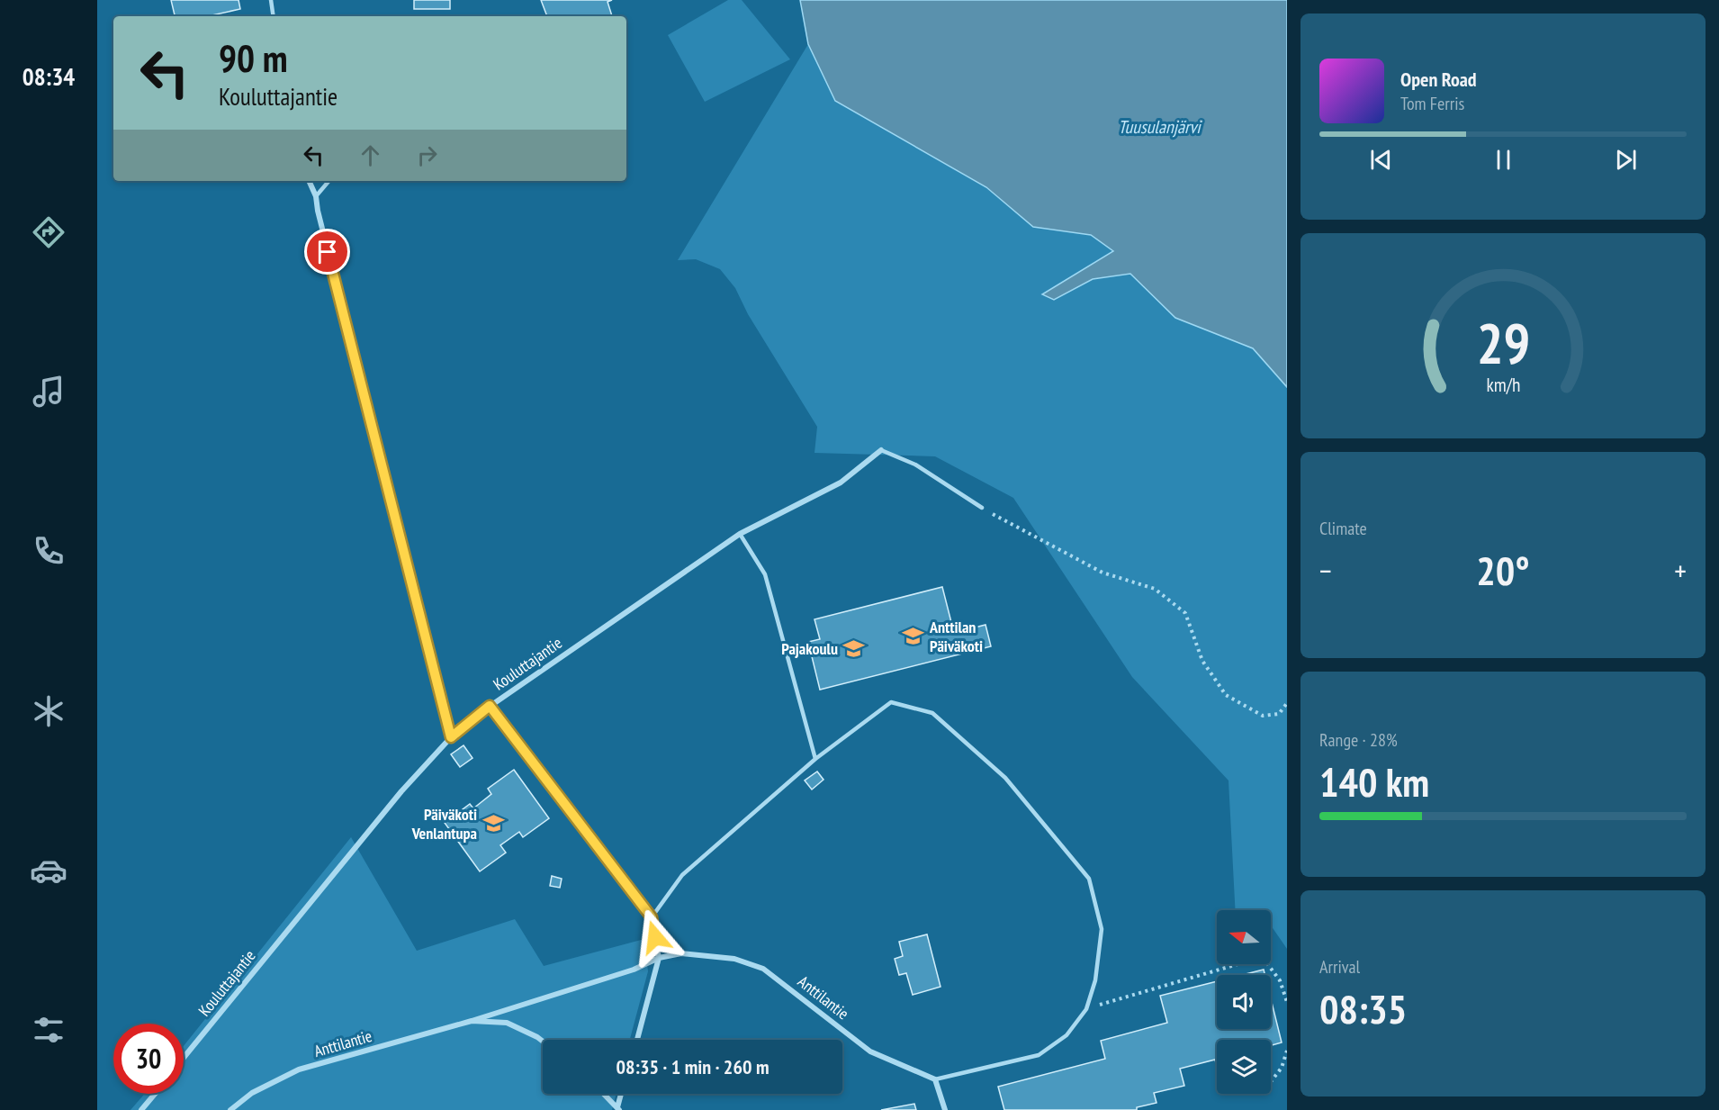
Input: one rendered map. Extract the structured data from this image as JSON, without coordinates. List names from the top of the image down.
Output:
{
  "streets": {
    "street": ["Kouluttajantie", "Anttilantie"]
  },
  "water": ["Tuusulanjärvi"],
  "places": {
    "school or university": ["Anttilan Päiväkoti", "Pajakoulu", "Päiväkoti Venlantupa"]
  },
  "north": "left",
  "page": {
    "tabs": "08:34",
    "turn": ["90 m", "Kouluttajantie"],
    "song": ["Open Road", "Tom Ferris"],
    "tile": [
      "Climate",
      ["Range · 28%", "140 km"],
      ["Arrival", "08:35"]
    ],
    "heat": ["−", "20°", "+"],
    "limit": "30",
    "trip": "08:35 · 1 min · 260 m",
    "gauge": ["29", "km/h"]
  }
}
